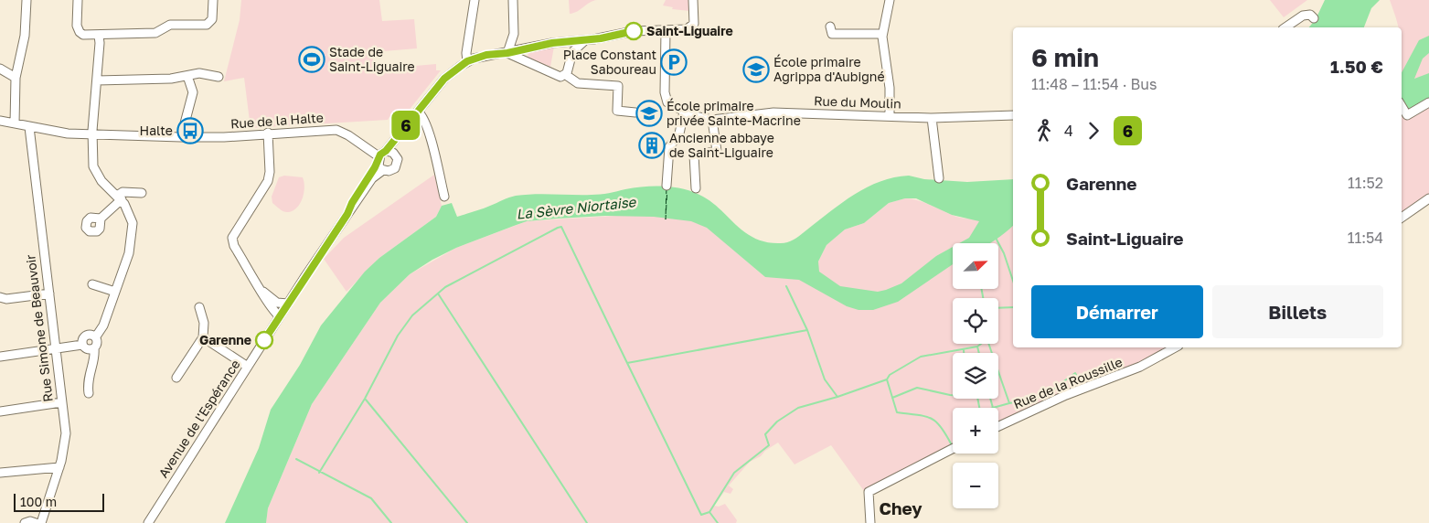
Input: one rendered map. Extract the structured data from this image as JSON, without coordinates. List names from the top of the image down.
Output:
{
  "streets": {
    "street": [
      "Rue du Moulin",
      "Rue de la Halte",
      "Rue Simone de Beauvoir",
      "Rue de la Roussille",
      "Avenue de l'Espérance"
    ]
  },
  "crossings": [
    ["Rue de la Halte", "Rue Simone de Beauvoir"],
    ["Rue de la Halte", "Avenue de l'Espérance"]
  ],
  "districts": ["Chey"],
  "water": ["La Sèvre Niortaise"],
  "places": {
    "other": ["Saint-Liguaire", "Garenne"],
    "sports": ["Stade de Saint-Liguaire"],
    "parking": ["Place Constant Saboureau"],
    "school or university": ["École primaire Agrippa d'Aubigné", "École primaire privée Sainte-Macrine"],
    "bus stop": ["Halte"],
    "building": ["Ancienne abbaye de Saint-Liguaire"]
  },
  "lines": ["bus line 6"],
  "scale_bar": "100 m",
  "north": "top right",
  "page": {
    "on_map": "6",
    "heading": ["6 min", "11:48 – 11:54 · Bus", "1.50 €"],
    "legs": ["4", "6"],
    "list": [
      {
        "name": "Garenne",
        "value": "11:52"
      },
      {
        "name": "Saint-Liguaire",
        "value": "11:54"
      }
    ],
    "map_buttons": ["+", "−"],
    "buttons": ["Démarrer", "Billets"],
    "scale": "100 m"
  }
}
